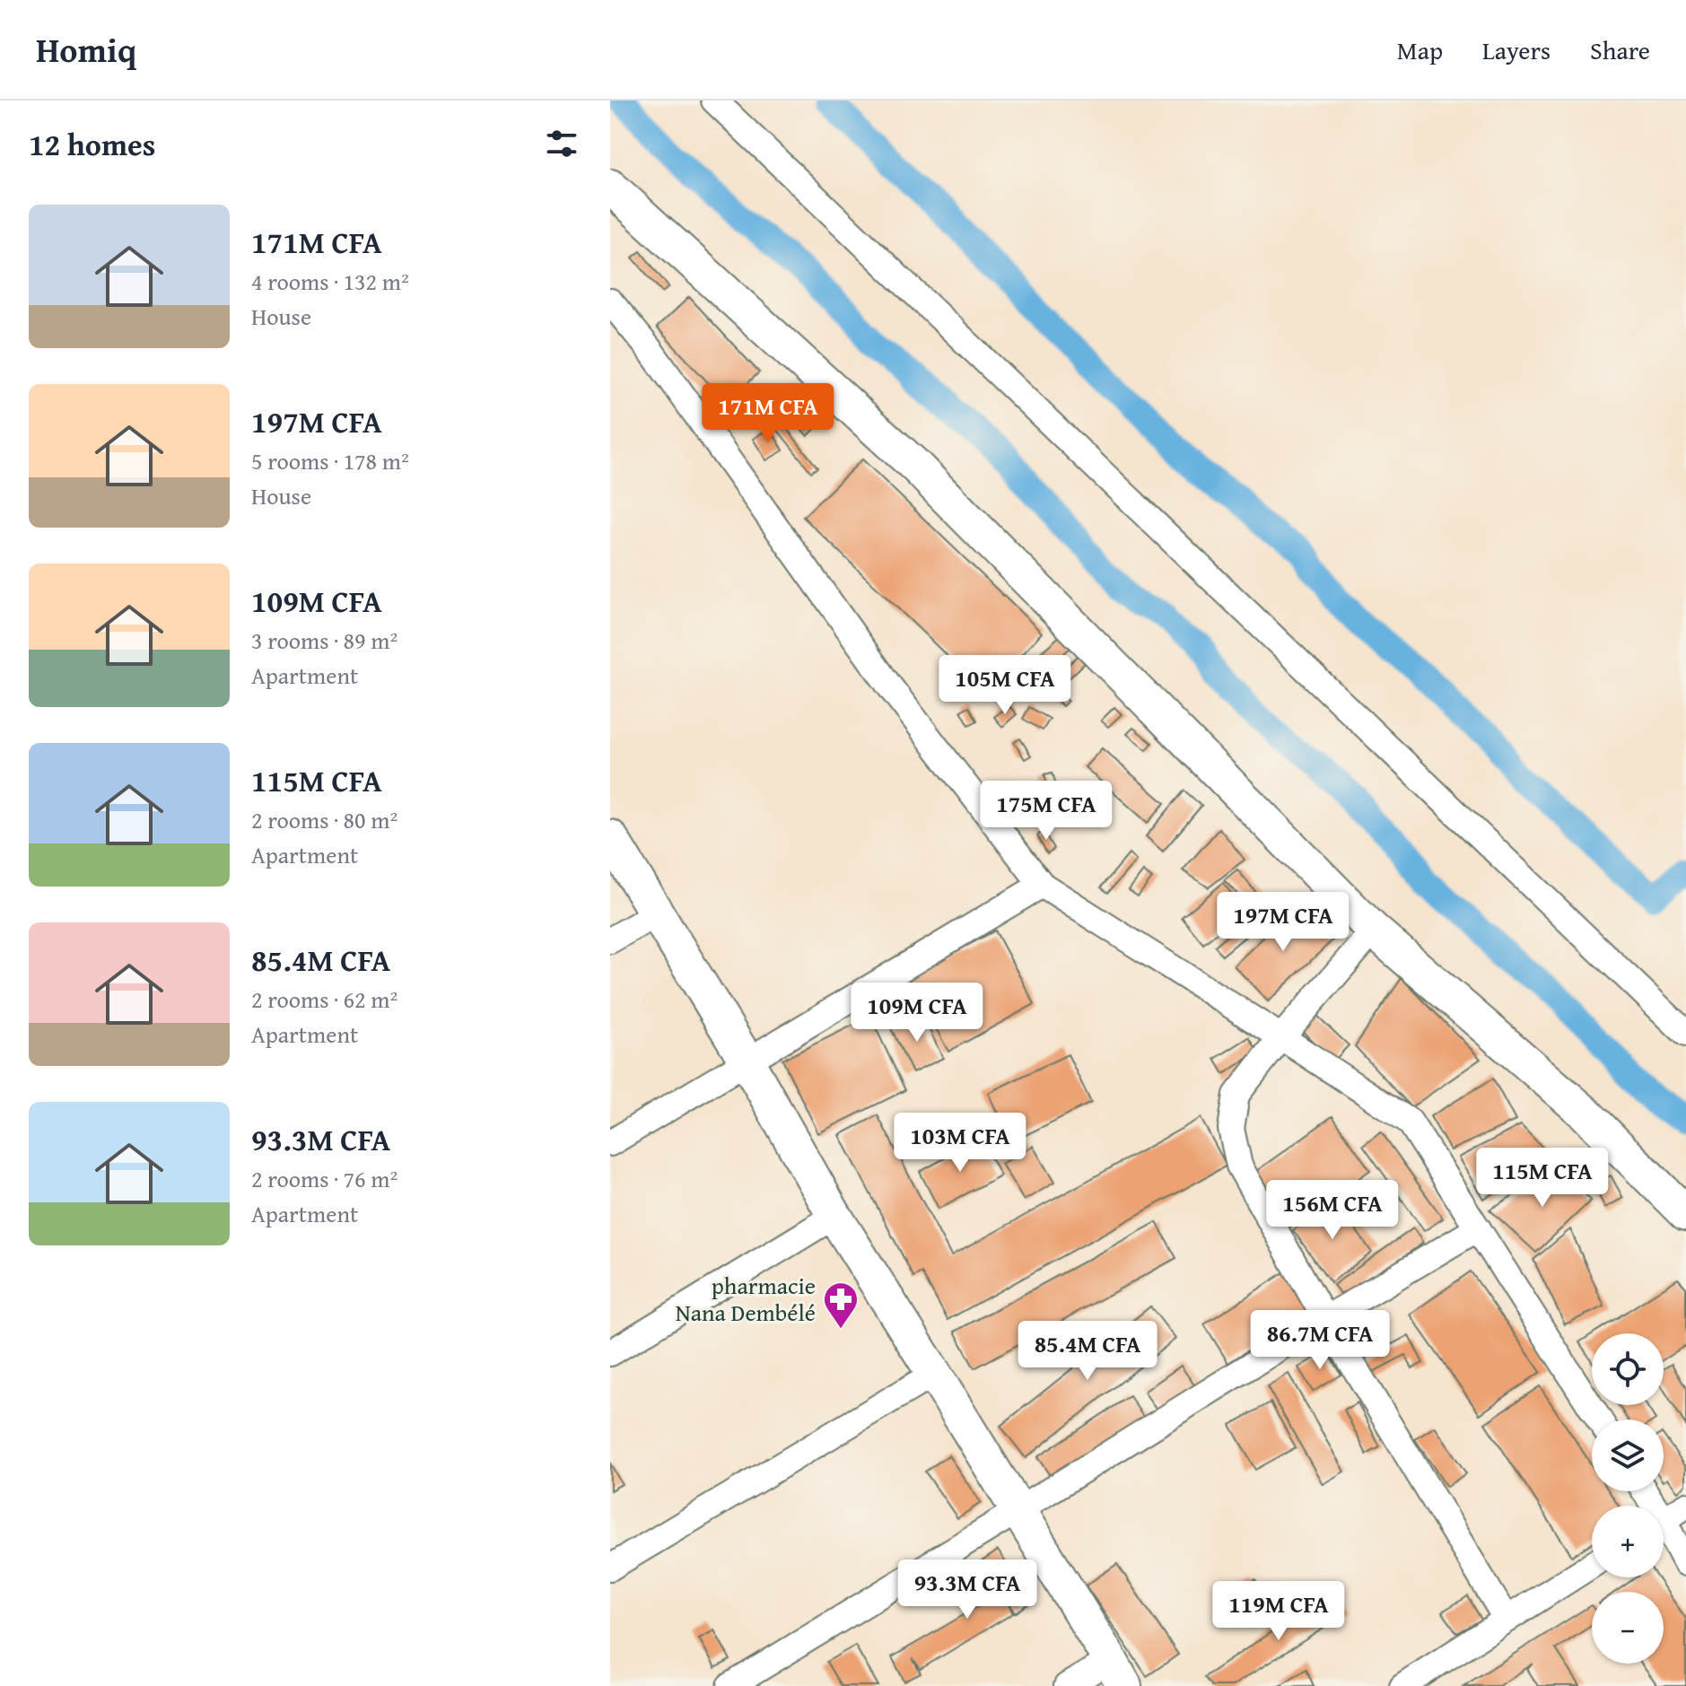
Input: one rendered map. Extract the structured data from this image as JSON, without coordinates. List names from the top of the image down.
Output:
{
  "places": {
    "pharmacy": ["pharmacie Nana Dembélé"]
  },
  "page": {
    "header": "Homiq",
    "nav": ["Map", "Layers", "Share"],
    "heading": "12 homes",
    "list": [
      {
        "name": "171M CFA",
        "note": "4 rooms · 132 m² · House"
      },
      {
        "name": "197M CFA",
        "note": "5 rooms · 178 m² · House"
      },
      {
        "name": "109M CFA",
        "note": "3 rooms · 89 m² · Apartment"
      },
      {
        "name": "115M CFA",
        "note": "2 rooms · 80 m² · Apartment"
      },
      {
        "name": "85.4M CFA",
        "note": "2 rooms · 62 m² · Apartment"
      },
      {
        "name": "93.3M CFA",
        "note": "2 rooms · 76 m² · Apartment"
      }
    ],
    "price": [
      "171M CFA",
      "105M CFA",
      "175M CFA",
      "197M CFA",
      "109M CFA",
      "103M CFA",
      "115M CFA",
      "156M CFA",
      "86.7M CFA",
      "85.4M CFA",
      "93.3M CFA",
      "119M CFA"
    ],
    "map_buttons": ["+", "−"]
  }
}
